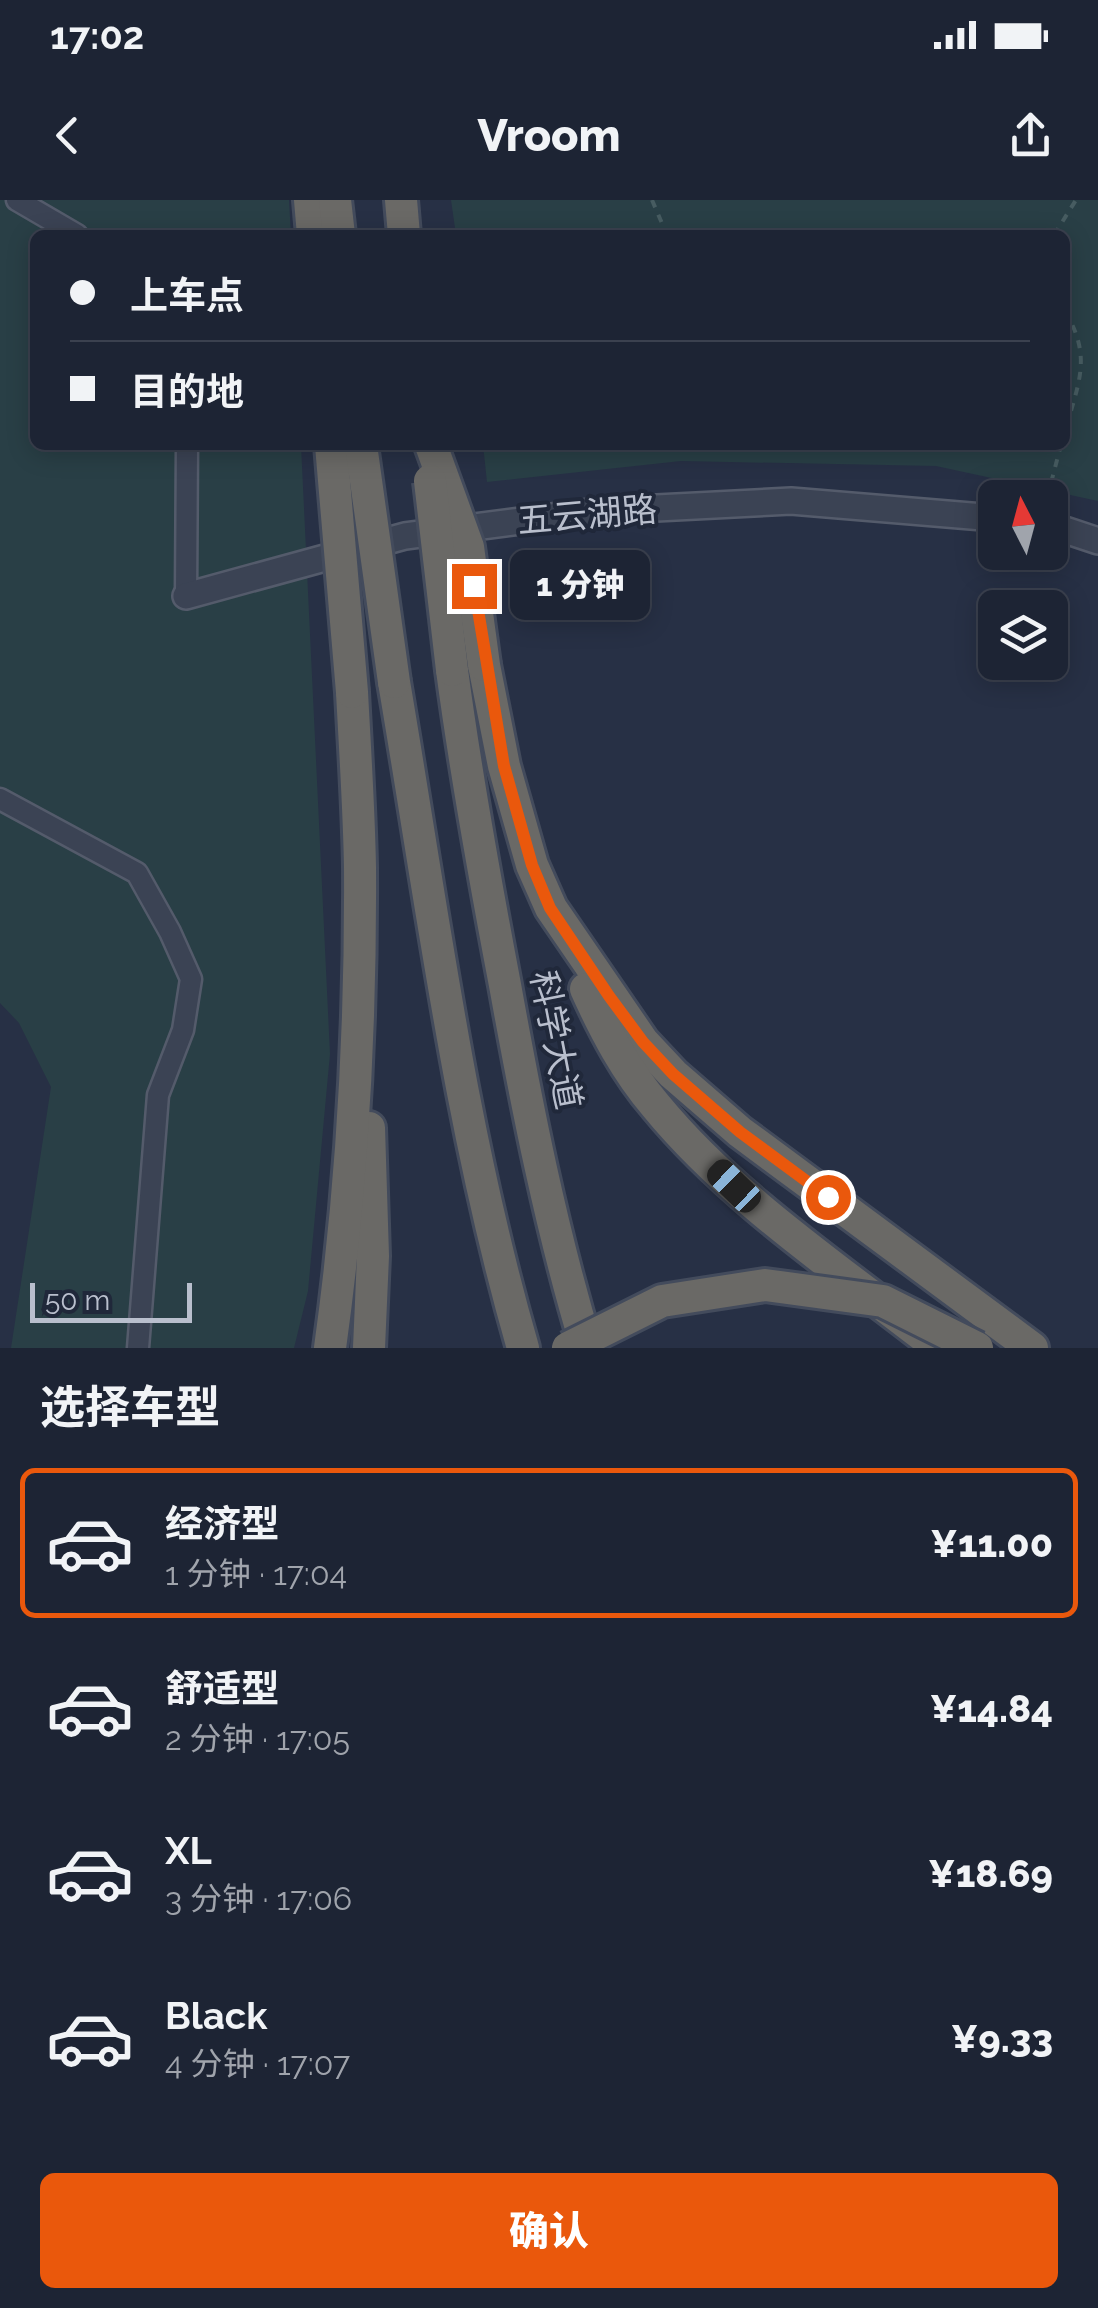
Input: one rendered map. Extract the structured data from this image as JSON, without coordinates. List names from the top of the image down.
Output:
{
  "streets": {
    "highway": ["科学大道"],
    "street": ["五云湖路"]
  },
  "scale_bar": "50 m",
  "north": "top",
  "page": {
    "status": "17:02",
    "header": "Vroom",
    "banner": ["上车点", "目的地"],
    "bubble": "1 分钟",
    "scale": "50 m",
    "heading": "选择车型",
    "list": [
      {
        "name": "经济型",
        "note": "1 分钟 · 17:04",
        "value": "¥11.00"
      },
      {
        "name": "舒适型",
        "note": "2 分钟 · 17:05",
        "value": "¥14.84"
      },
      {
        "name": "XL",
        "note": "3 分钟 · 17:06",
        "value": "¥18.69"
      },
      {
        "name": "Black",
        "note": "4 分钟 · 17:07",
        "value": "¥9.33"
      }
    ],
    "buttons": "确认"
  }
}
